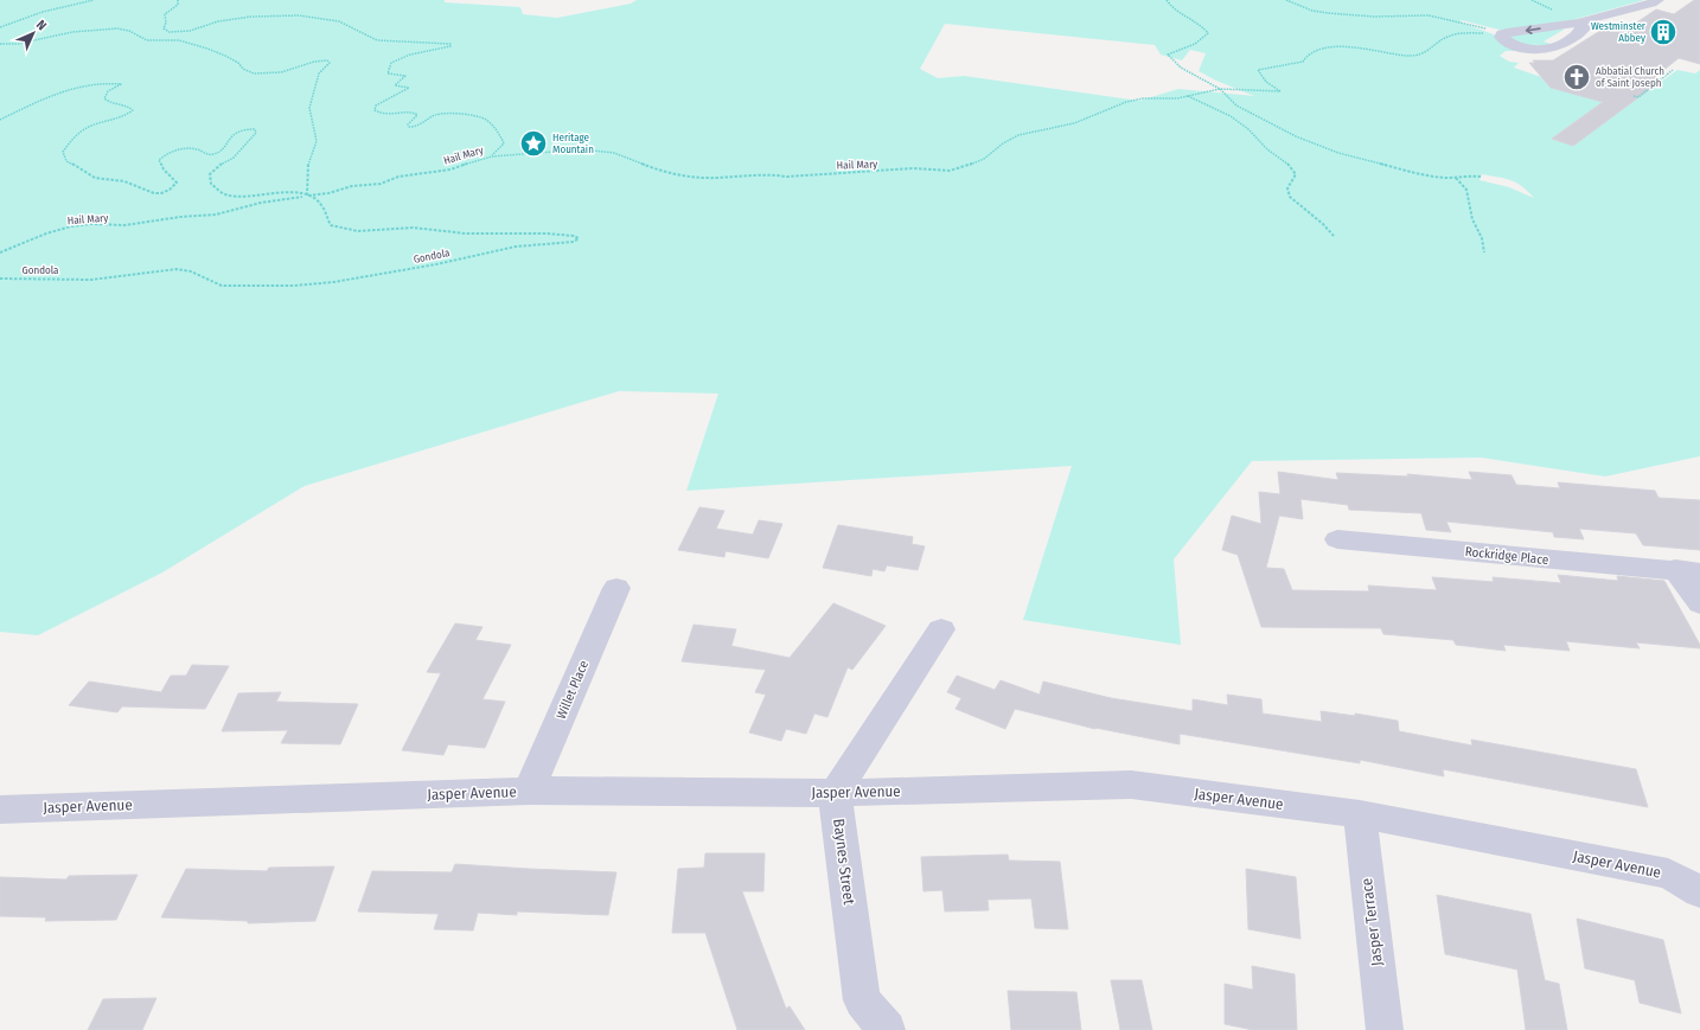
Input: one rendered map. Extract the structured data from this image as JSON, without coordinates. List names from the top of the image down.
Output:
{
  "streets": {
    "street": [
      "Rockridge Place",
      "Willet Place",
      "Jasper Avenue",
      "Baynes Street",
      "Jasper Terrace"
    ],
    "path": ["Hail Mary", "Gondola"]
  },
  "crossings": [
    ["Hail Mary", "Gondola"],
    ["Willet Place", "Jasper Avenue"],
    ["Jasper Avenue", "Baynes Street"],
    ["Jasper Avenue", "Jasper Terrace"]
  ],
  "places": {
    "building": ["Westminster Abbey"],
    "church": ["Abbatial Church of Saint Joseph"],
    "place": ["Heritage Mountain"]
  },
  "north": "top right"
}
